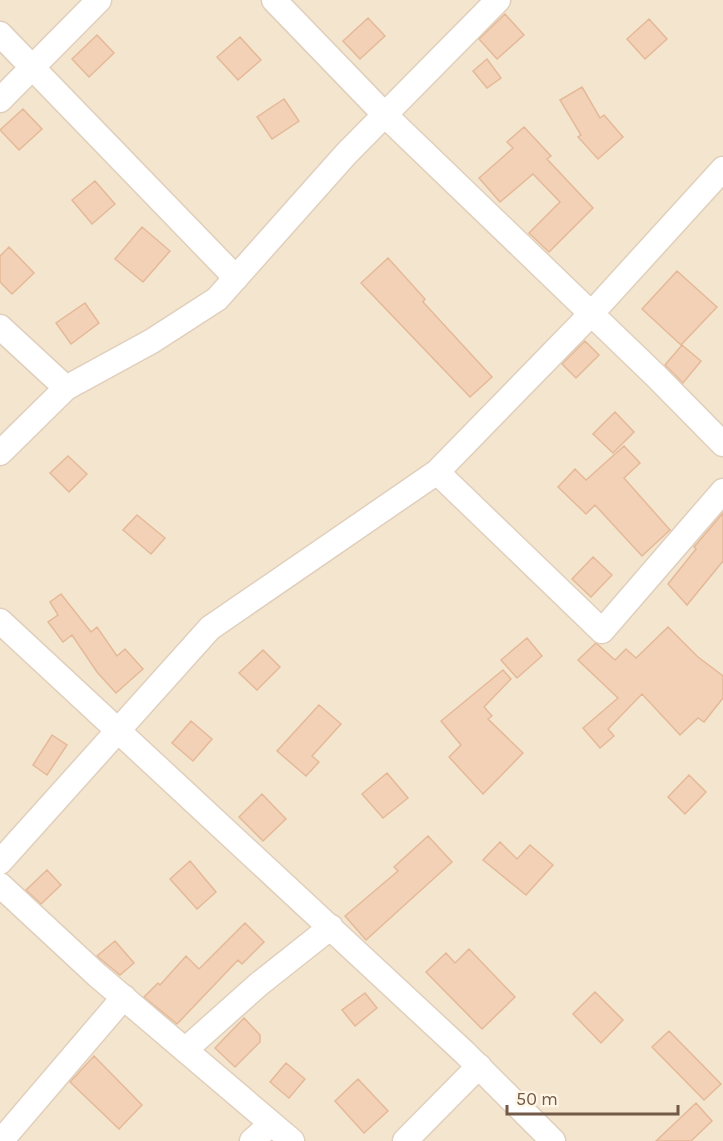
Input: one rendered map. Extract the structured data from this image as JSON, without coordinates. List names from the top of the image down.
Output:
{
  "scale_bar": "50 m"
}
